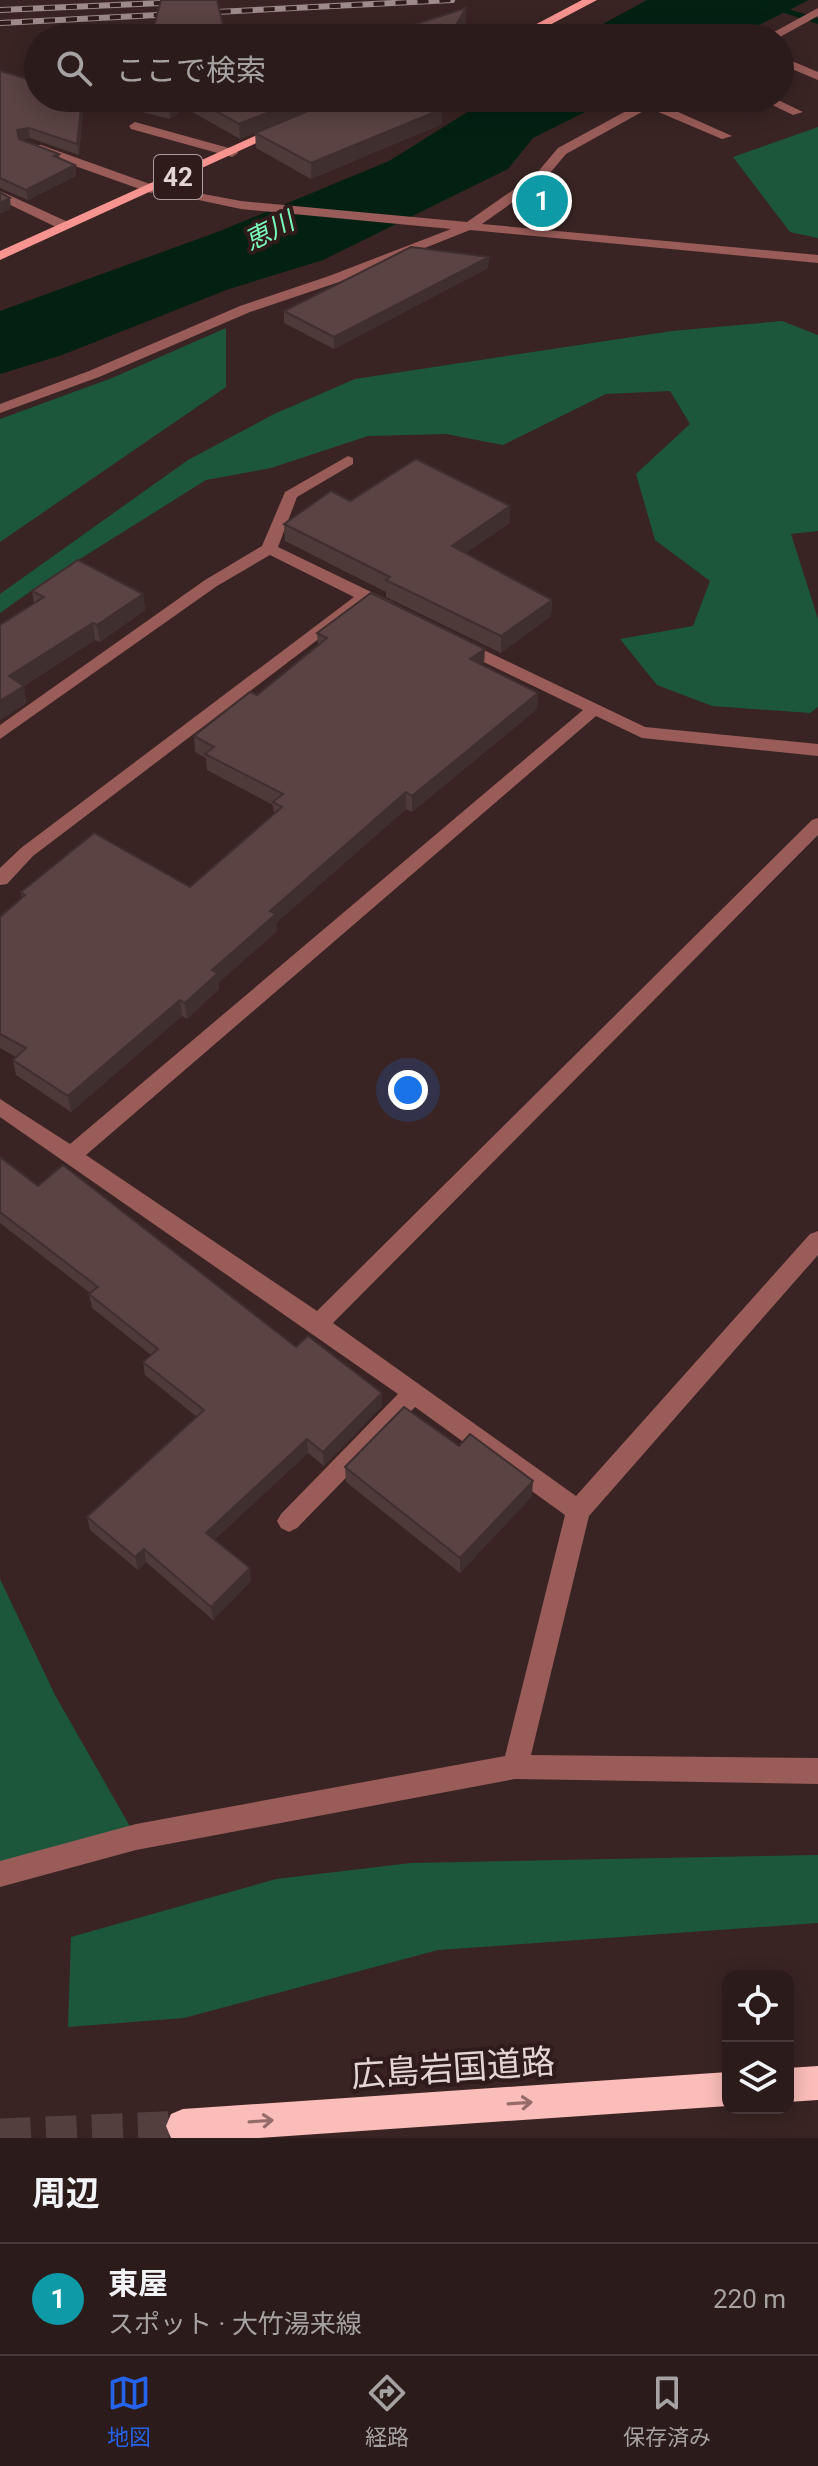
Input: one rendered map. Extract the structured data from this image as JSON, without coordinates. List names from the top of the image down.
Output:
{
  "streets": {
    "highway": ["広島岩国道路"],
    "main road": ["42"]
  },
  "one_way": ["広島岩国道路"],
  "water": ["恵川"],
  "page": {
    "search": "ここで検索",
    "pins": "1",
    "heading": "周辺",
    "list": [
      {
        "mark": "1",
        "name": "東屋",
        "note": "スポット · 大竹湯来線",
        "value": "220 m"
      }
    ],
    "nav": ["地図", "経路", "保存済み"]
  }
}
